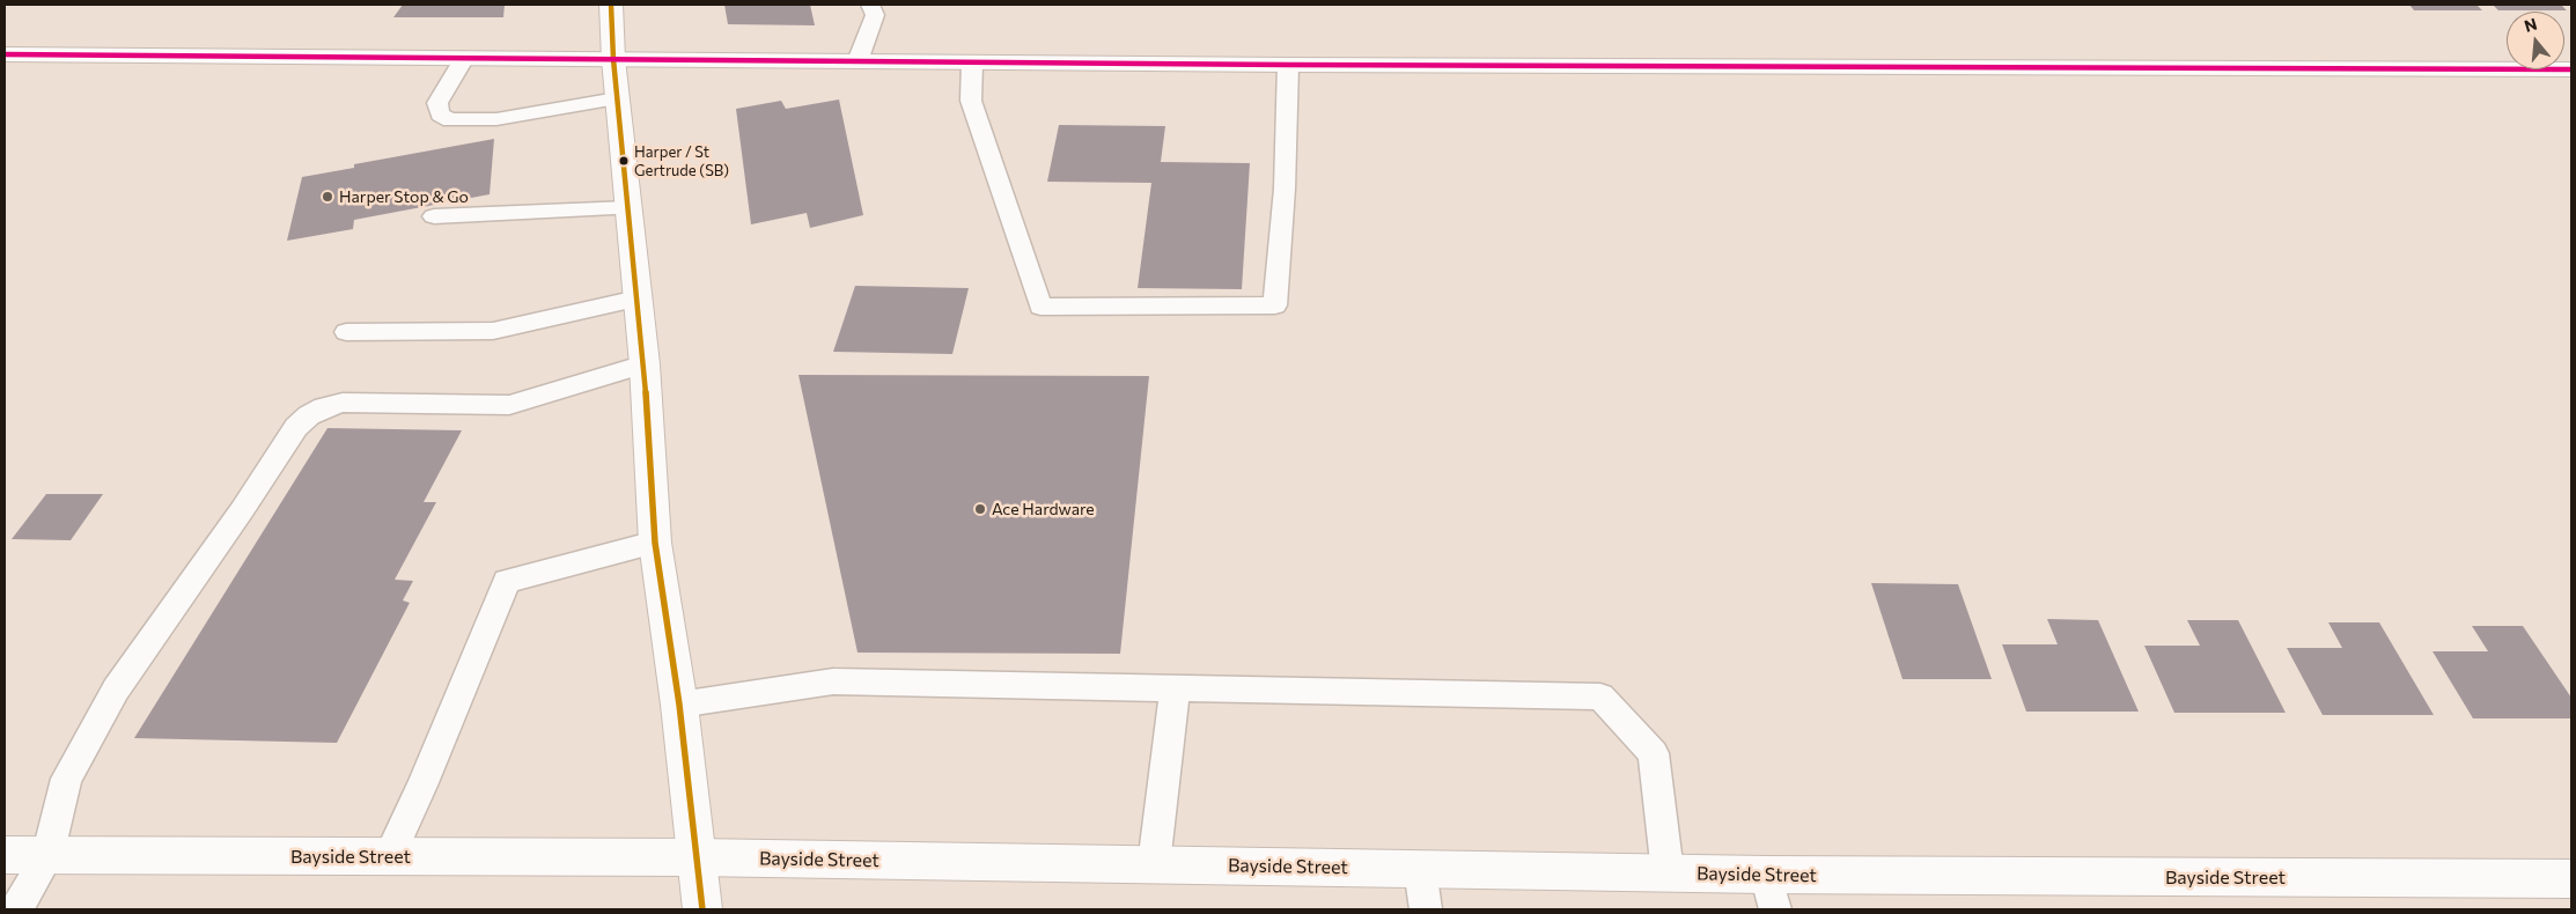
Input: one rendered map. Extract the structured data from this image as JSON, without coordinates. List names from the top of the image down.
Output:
{
  "streets": {
    "street": ["Bayside Street"]
  },
  "places": ["Harper / St Gertrude (SB)", "Harper Stop & Go", "Ace Hardware"],
  "north": "top"
}
